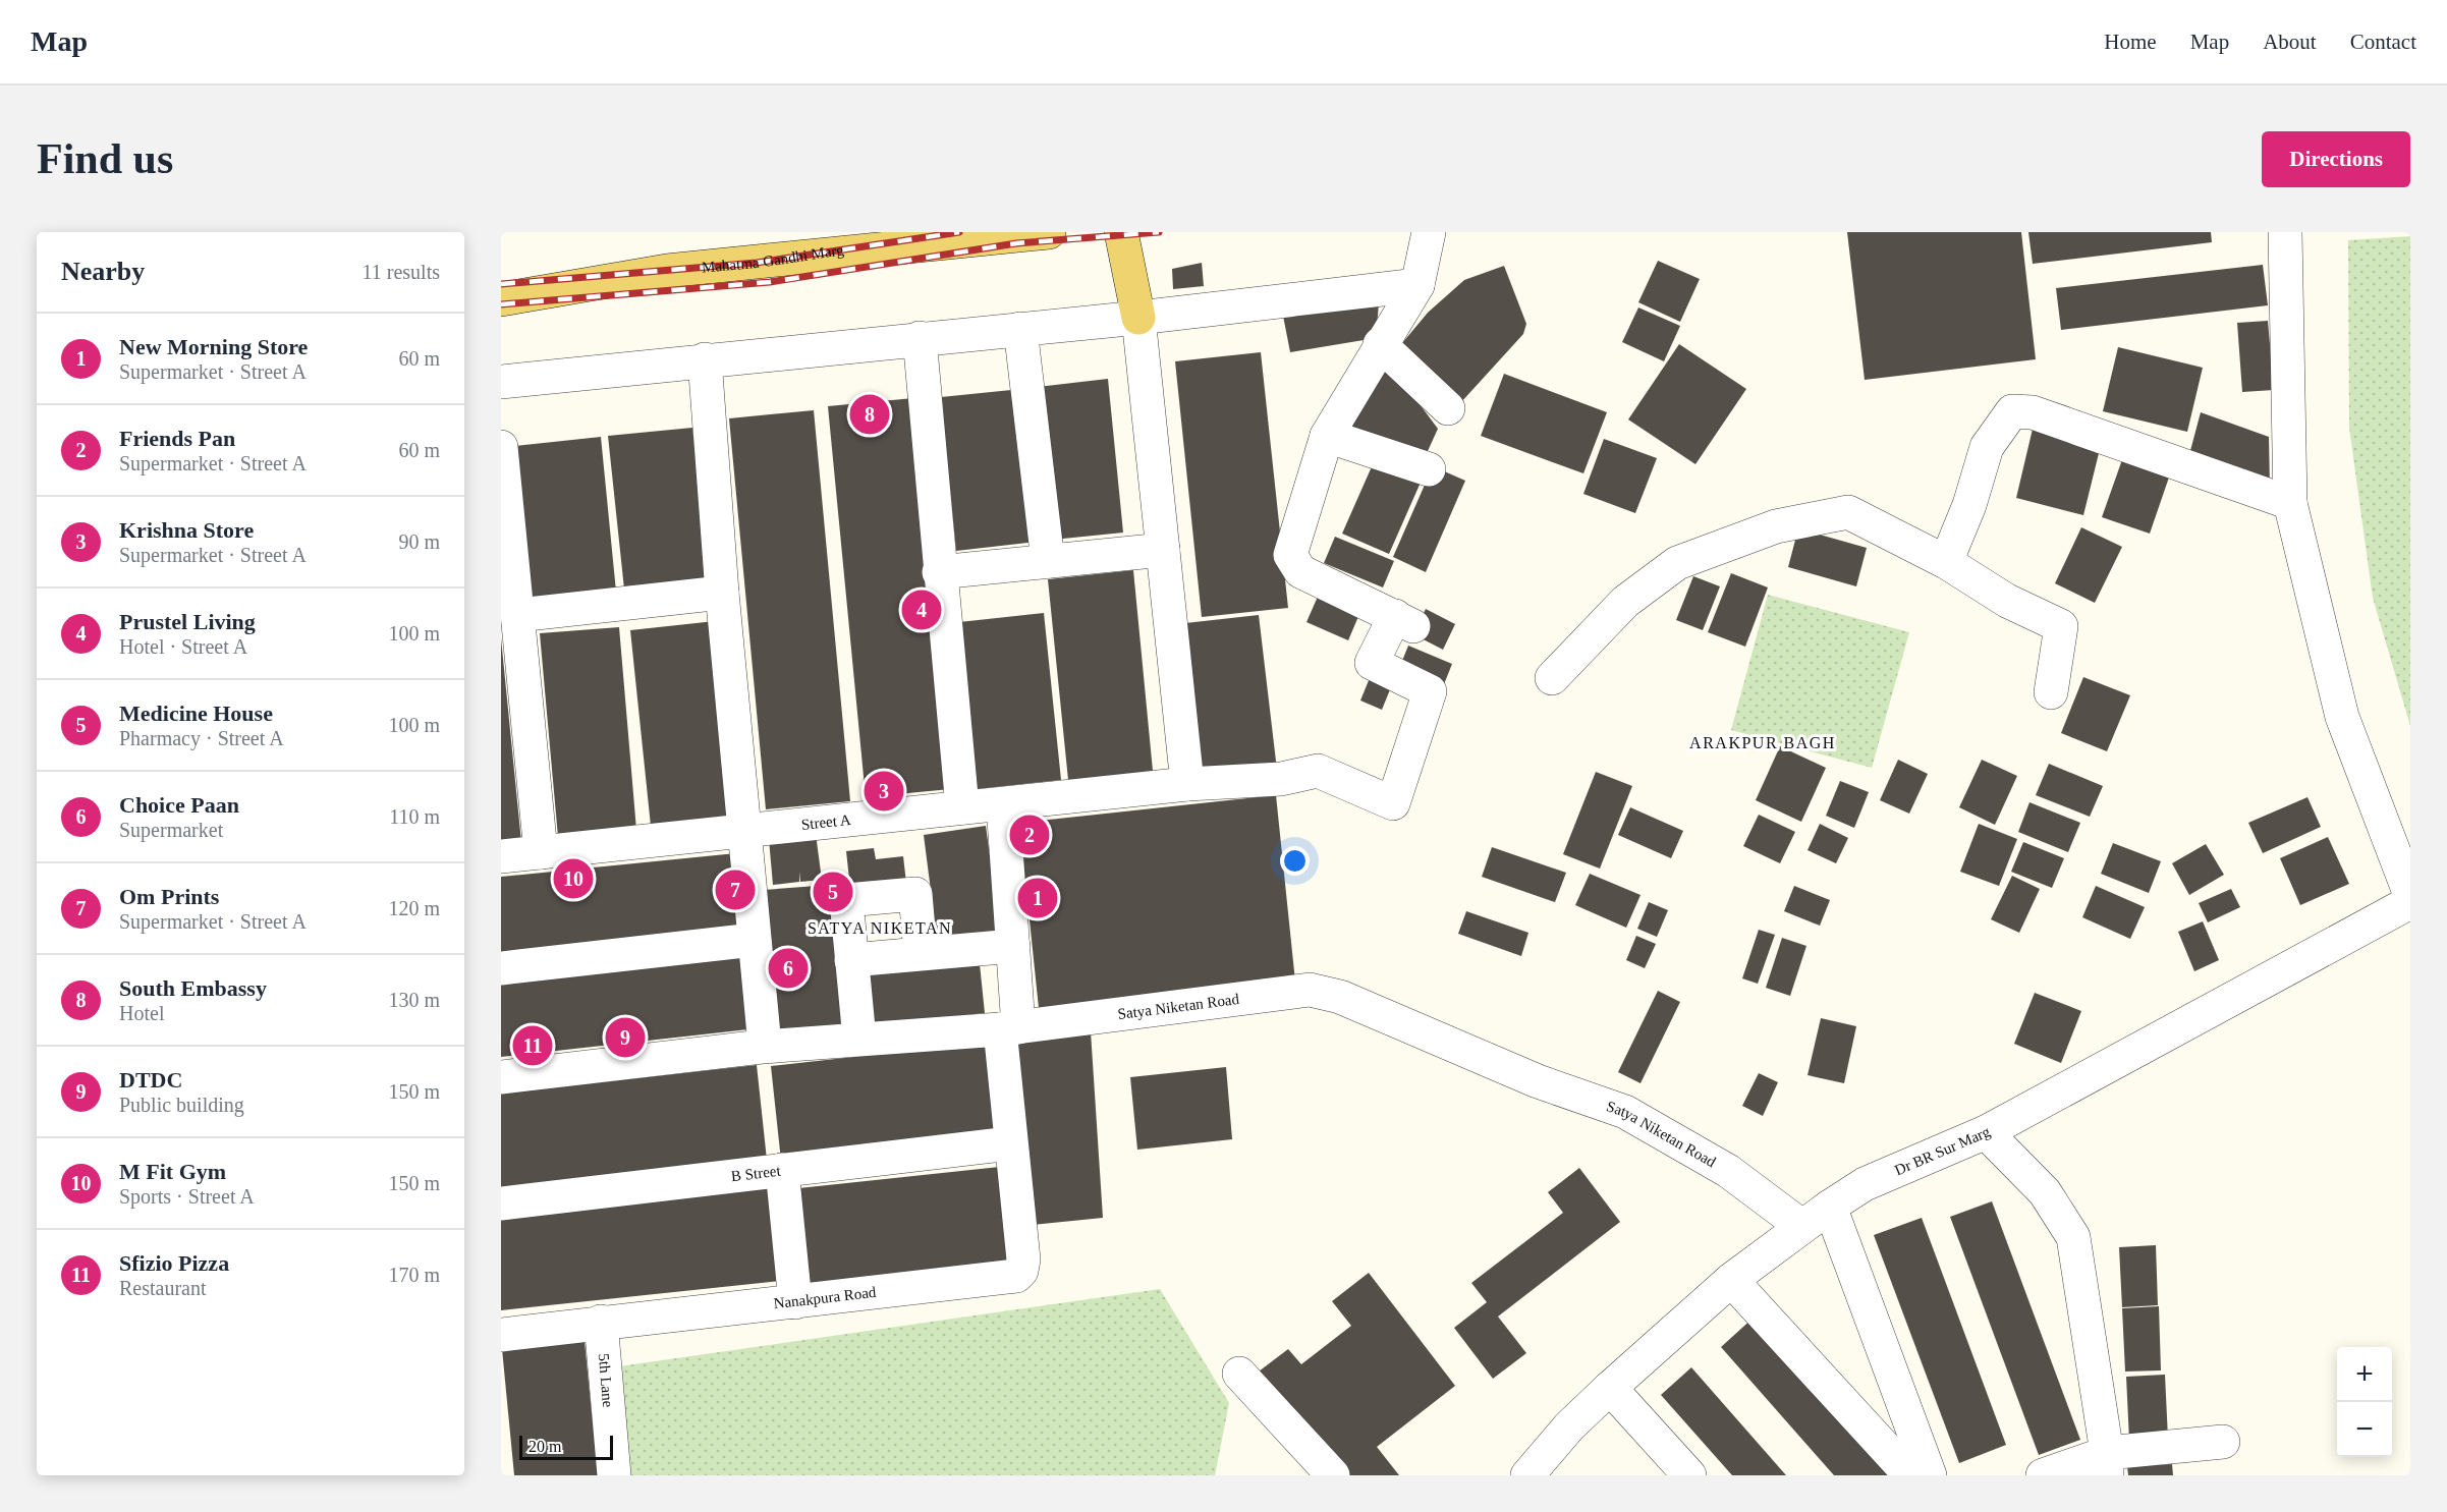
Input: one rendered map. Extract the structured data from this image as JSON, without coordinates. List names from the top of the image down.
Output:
{
  "streets": {
    "main road": ["Mahatma Gandhi Marg"],
    "street": [
      "Street A",
      "Satya Niketan Road",
      "Dr BR Sur Marg",
      "B Street",
      "Nanakpura Road",
      "5th Lane"
    ]
  },
  "crossings": [
    ["Satya Niketan Road", "Dr BR Sur Marg"],
    ["B Street", "Nanakpura Road"],
    ["Nanakpura Road", "5th Lane"]
  ],
  "districts": ["ARAKPUR BAGH", "SATYA NIKETAN"],
  "scale_bar": "20 m",
  "page": {
    "header": "Map",
    "nav": [
      "Home",
      "Map",
      "About",
      "Contact"
    ],
    "buttons": "Directions",
    "title": "Find us",
    "heading": ["Nearby", "11 results"],
    "list": [
      {
        "mark": "1",
        "name": "New Morning Store",
        "note": "Supermarket · Street A",
        "value": "60 m"
      },
      {
        "mark": "2",
        "name": "Friends Pan",
        "note": "Supermarket · Street A",
        "value": "60 m"
      },
      {
        "mark": "3",
        "name": "Krishna Store",
        "note": "Supermarket · Street A",
        "value": "90 m"
      },
      {
        "mark": "4",
        "name": "Prustel Living",
        "note": "Hotel · Street A",
        "value": "100 m"
      },
      {
        "mark": "5",
        "name": "Medicine House",
        "note": "Pharmacy · Street A",
        "value": "100 m"
      },
      {
        "mark": "6",
        "name": "Choice Paan",
        "note": "Supermarket",
        "value": "110 m"
      },
      {
        "mark": "7",
        "name": "Om Prints",
        "note": "Supermarket · Street A",
        "value": "120 m"
      },
      {
        "mark": "8",
        "name": "South Embassy",
        "note": "Hotel",
        "value": "130 m"
      },
      {
        "mark": "9",
        "name": "DTDC",
        "note": "Public building",
        "value": "150 m"
      },
      {
        "mark": "10",
        "name": "M Fit Gym",
        "note": "Sports · Street A",
        "value": "150 m"
      },
      {
        "mark": "11",
        "name": "Sfizio Pizza",
        "note": "Restaurant",
        "value": "170 m"
      }
    ],
    "pins": [
      "8",
      "4",
      "3",
      "2",
      "10",
      "7",
      "5",
      "1",
      "6",
      "9",
      "11"
    ],
    "map_buttons": ["+", "−"],
    "scale": "20 m"
  }
}
